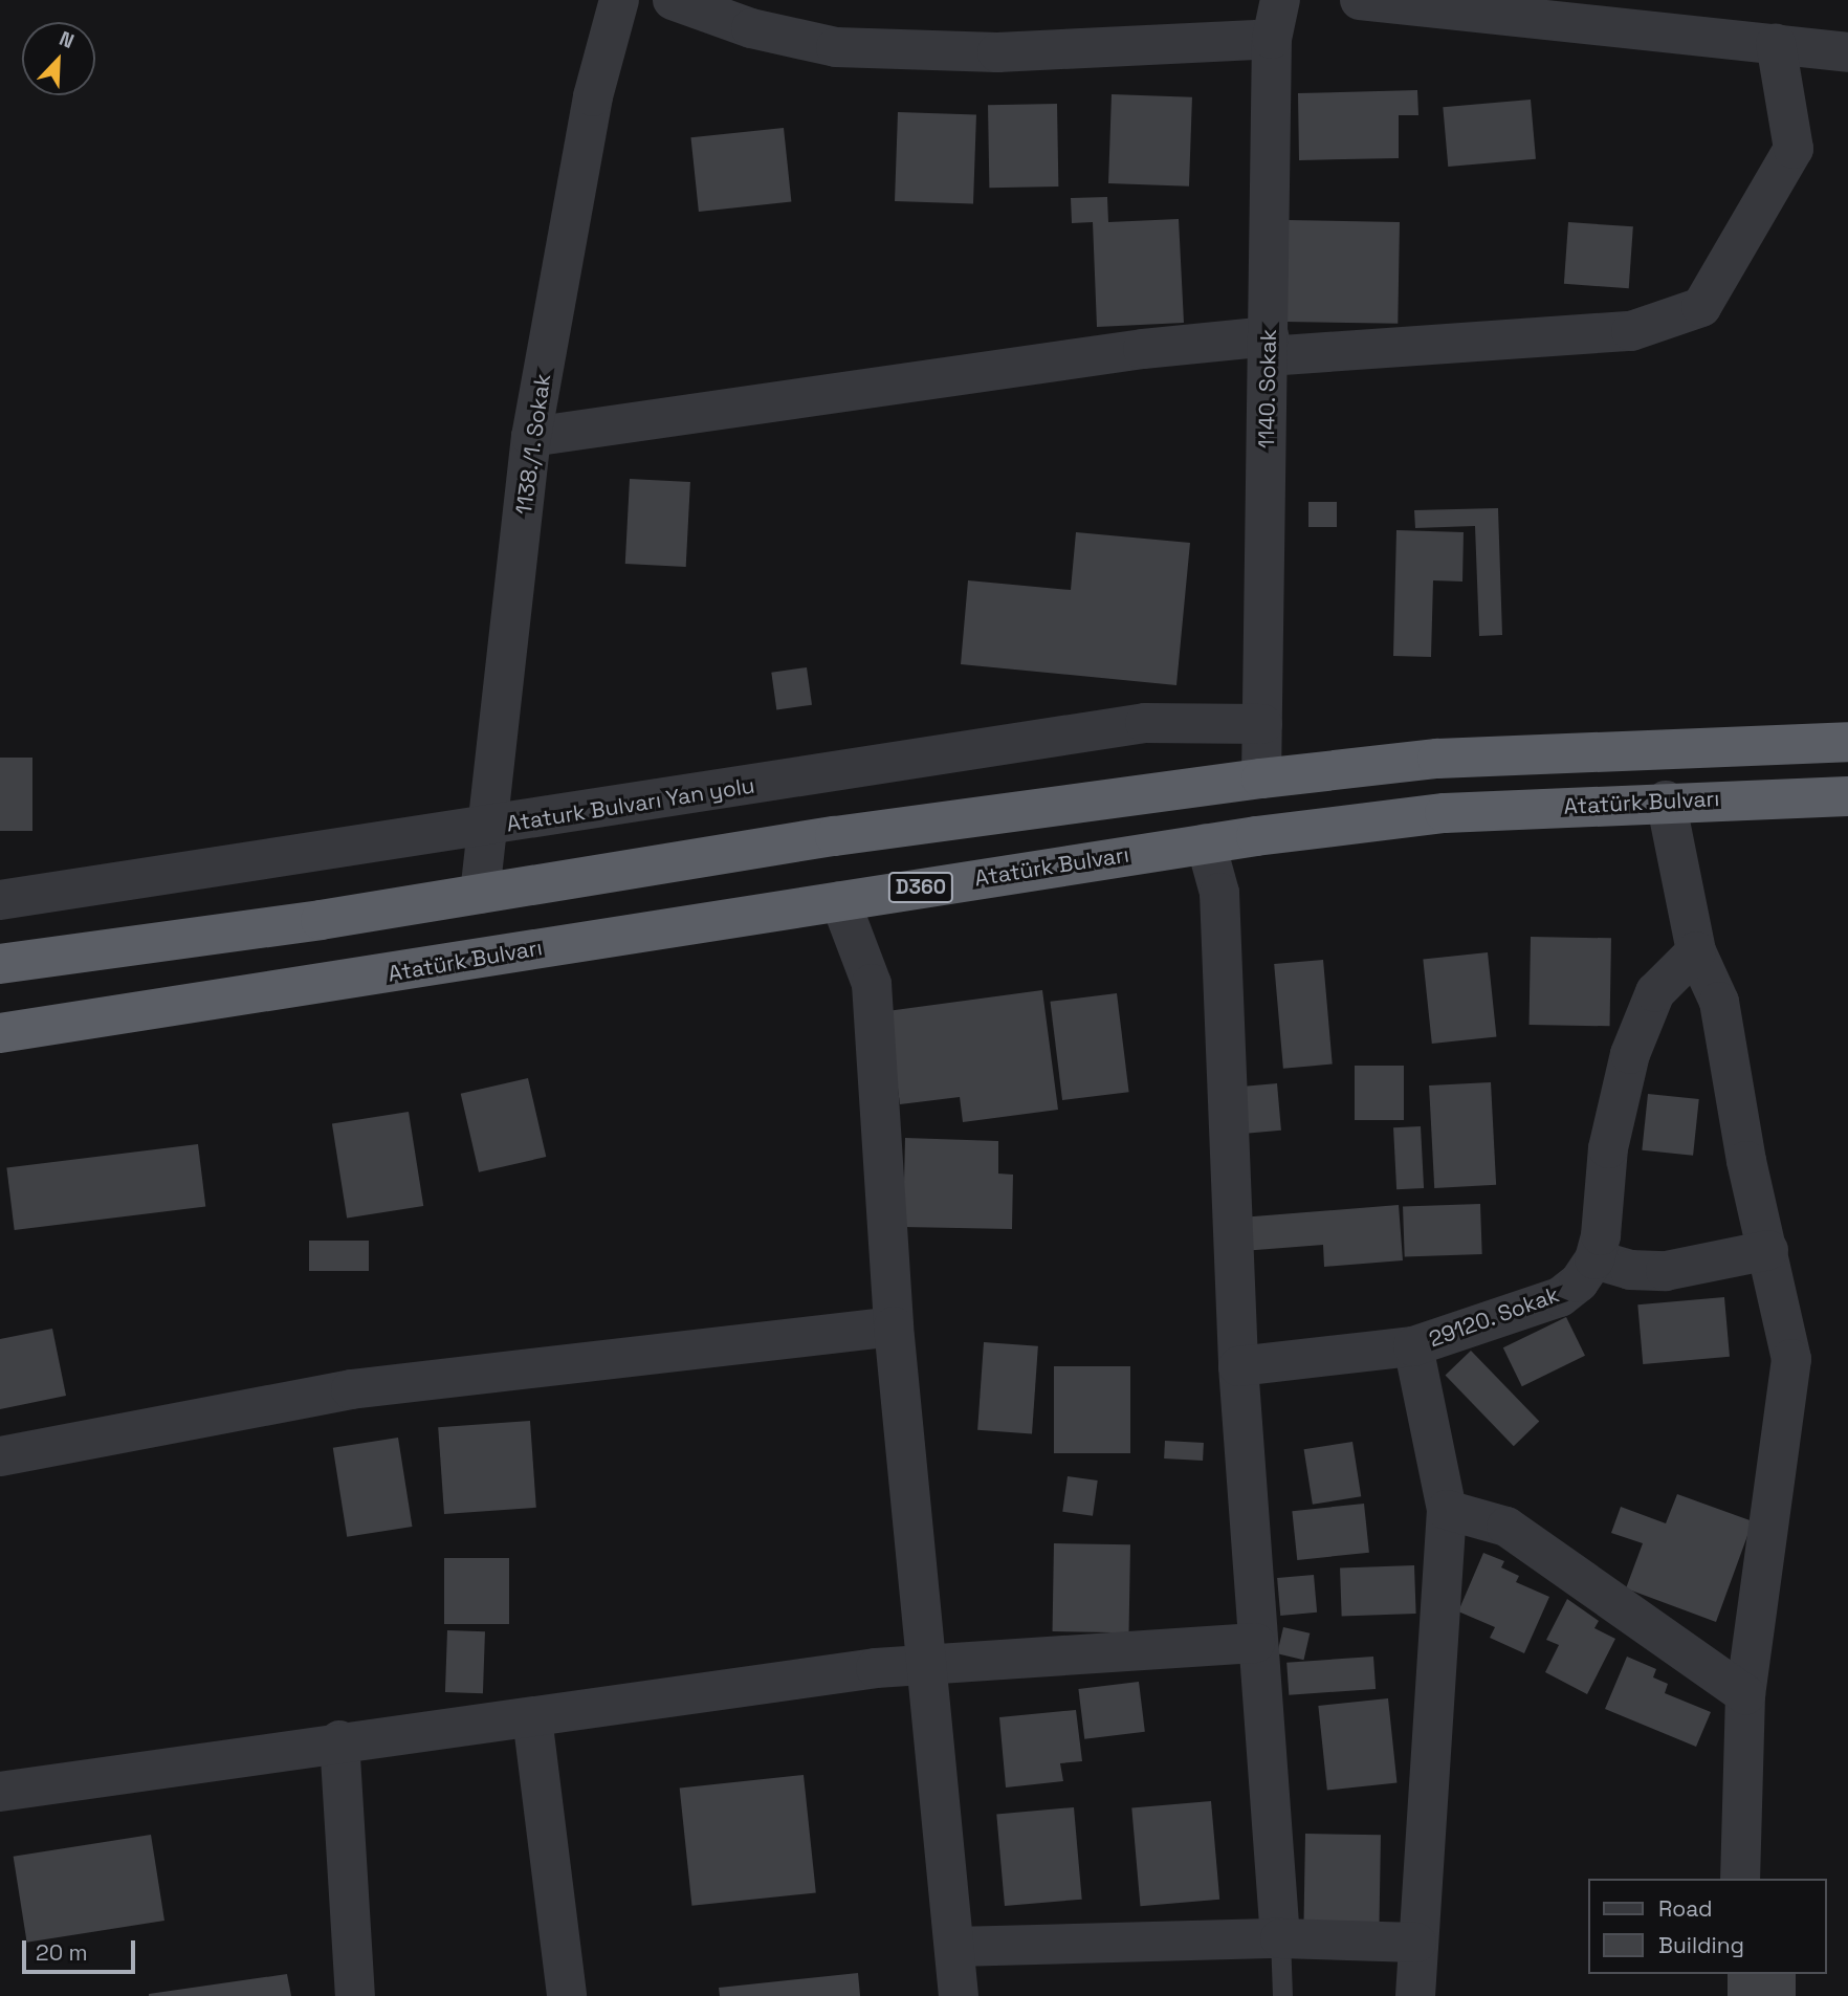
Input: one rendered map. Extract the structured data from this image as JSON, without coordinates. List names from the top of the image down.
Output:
{
  "streets": {
    "highway": ["Atatürk Bulvarı", "D360"],
    "street": [
      "1140. Sokak",
      "1138./1. Sokak",
      "Ataturk Bulvarı Yan yolu",
      "29120. Sokak"
    ]
  },
  "crossings": [
    ["1140. Sokak", "Ataturk Bulvarı Yan yolu"],
    ["1138./1. Sokak", "Ataturk Bulvarı Yan yolu"]
  ],
  "legend": ["Road", "Building"],
  "scale_bar": "20 m",
  "north": "top right"
}
